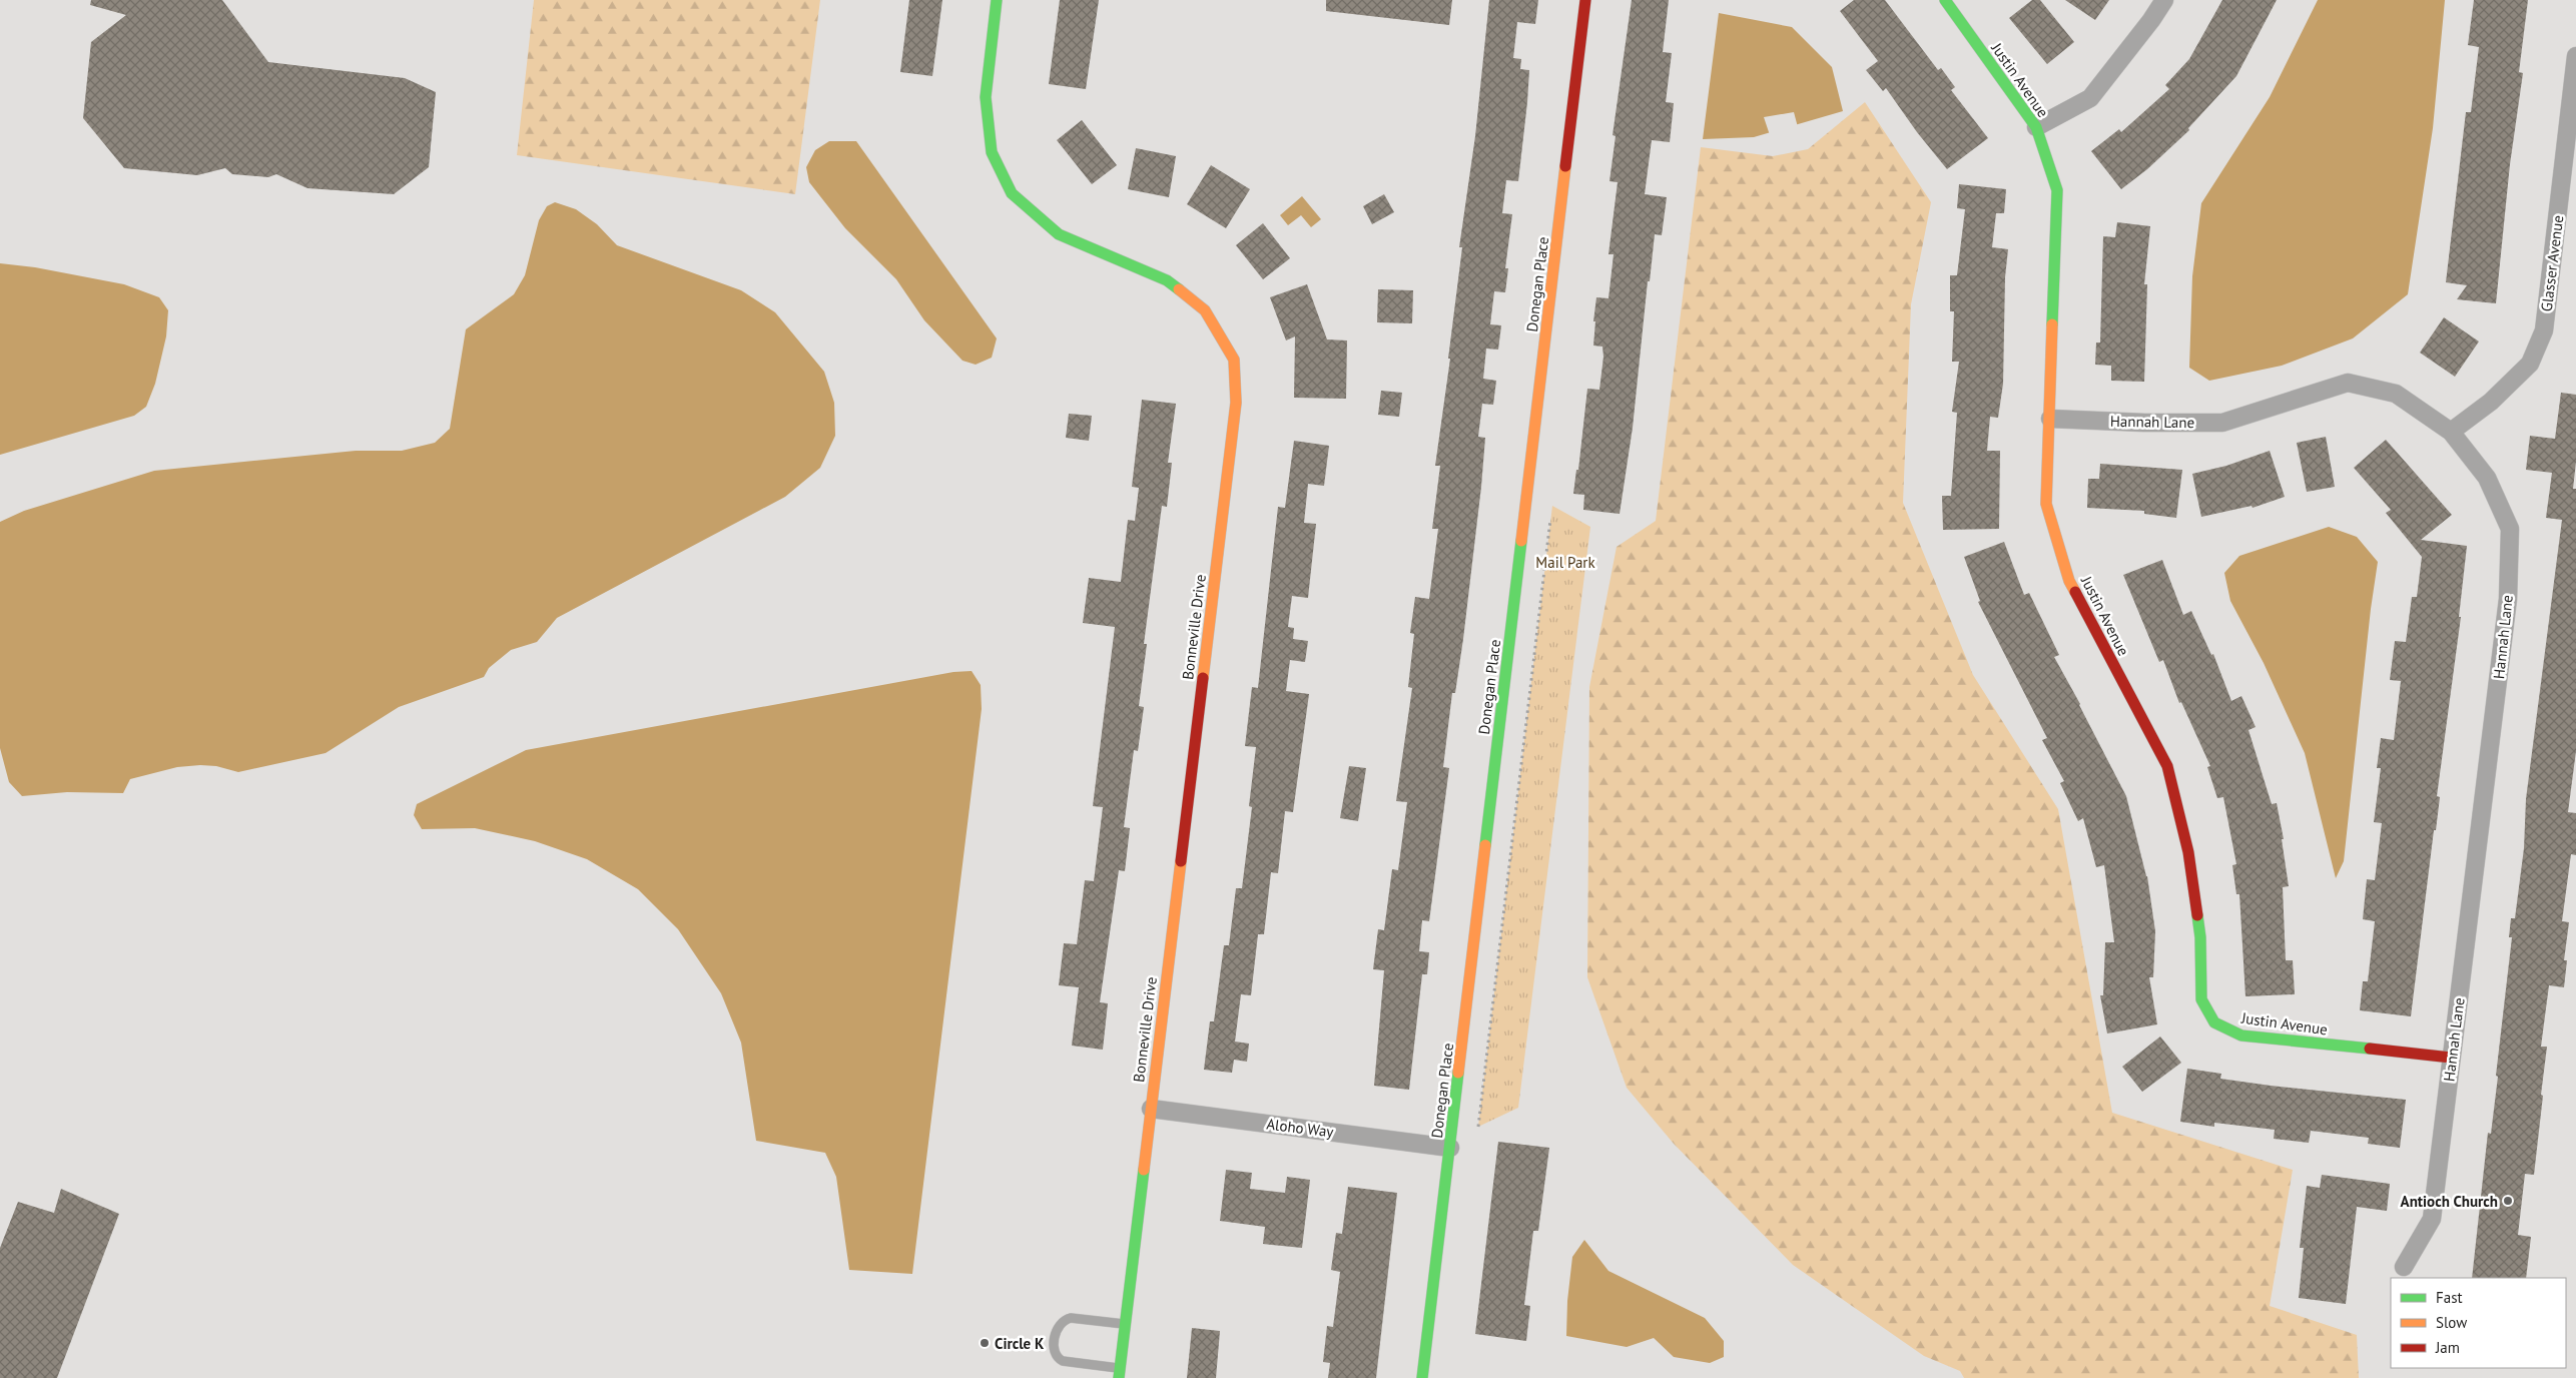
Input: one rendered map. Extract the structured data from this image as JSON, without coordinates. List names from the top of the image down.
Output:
{
  "streets": {
    "street": [
      "Justin Avenue",
      "Glasser Avenue",
      "Donegan Place",
      "Hannah Lane",
      "Bonneville Drive",
      "Aloho Way"
    ]
  },
  "crossings": [
    ["Justin Avenue", "Hannah Lane"],
    ["Glasser Avenue", "Hannah Lane"],
    ["Donegan Place", "Aloho Way"],
    ["Bonneville Drive", "Aloho Way"]
  ],
  "parks": ["Mail Park"],
  "places": ["Antioch Church", "Circle K"],
  "legend": ["Fast", "Slow", "Jam"]
}
